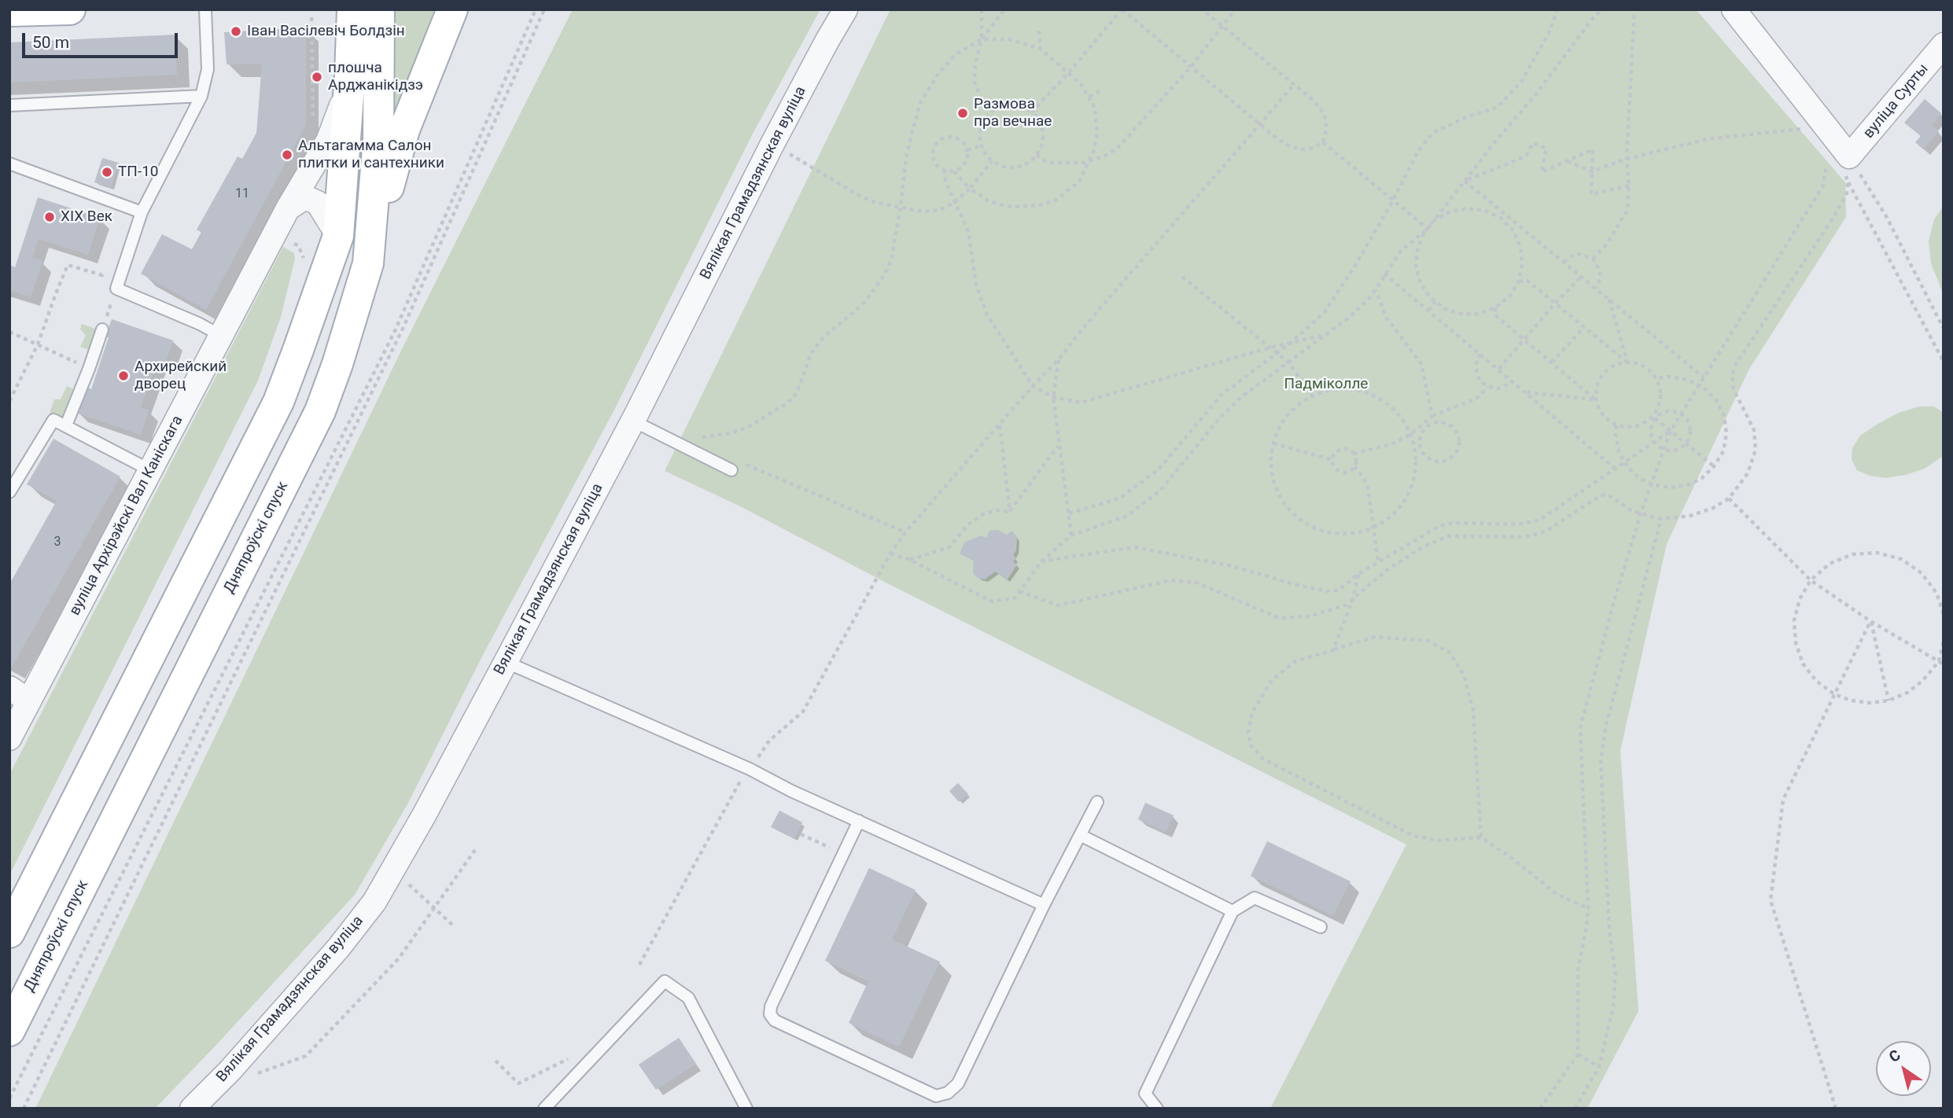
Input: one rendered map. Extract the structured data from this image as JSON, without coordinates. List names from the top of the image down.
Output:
{
  "streets": {
    "main road": ["Дняпроўскі спуск"],
    "street": ["вуліца Сурты", "Вялікая Грамадзянская вуліца", "вуліца Архірэйскі Вал Каніскага"]
  },
  "parks": ["Падміколле"],
  "places": [
    "Іван Васілевіч Болдзін",
    "плошча Арджанікідзэ",
    "Размова пра вечнае",
    "Альтагамма Салон плитки и сантехники",
    "ТП-10",
    "XIX Век",
    "Архирейский дворец"
  ],
  "house_numbers": ["11", "3"],
  "scale_bar": "50 m",
  "north": "top left"
}
